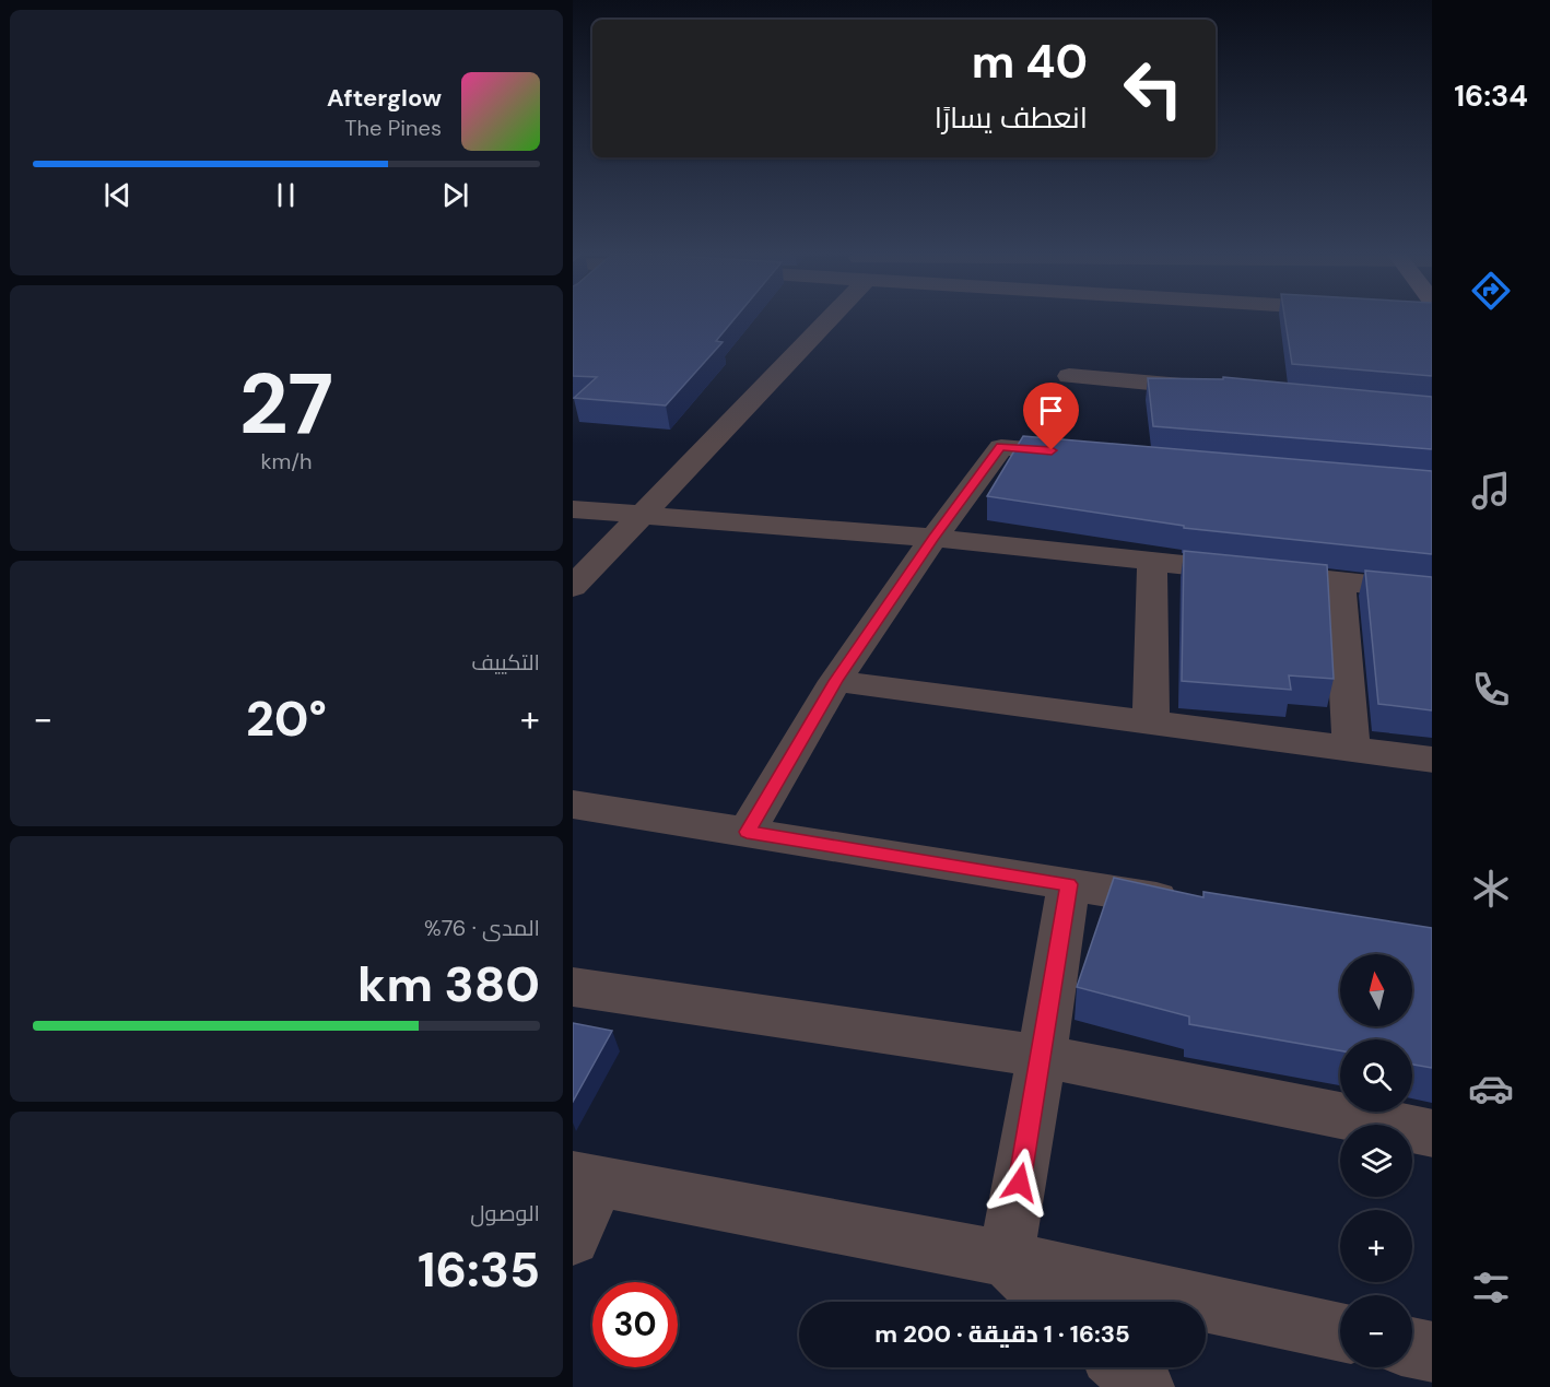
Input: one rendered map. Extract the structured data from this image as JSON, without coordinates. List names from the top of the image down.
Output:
{
  "north": "top",
  "page": {
    "tabs": "16:34",
    "turn": ["40 m", "انعطف يسارًا"],
    "song": ["Afterglow", "The Pines"],
    "tile": [
      ["27", "km/h"],
      "التكييف",
      ["المدى · 76%", "380 km"],
      ["الوصول", "16:35"]
    ],
    "heat": ["−", "20°", "+"],
    "map_buttons": ["+", "−"],
    "limit": "30",
    "trip": "16:35 · 1 دقيقة · 200 m"
  }
}
